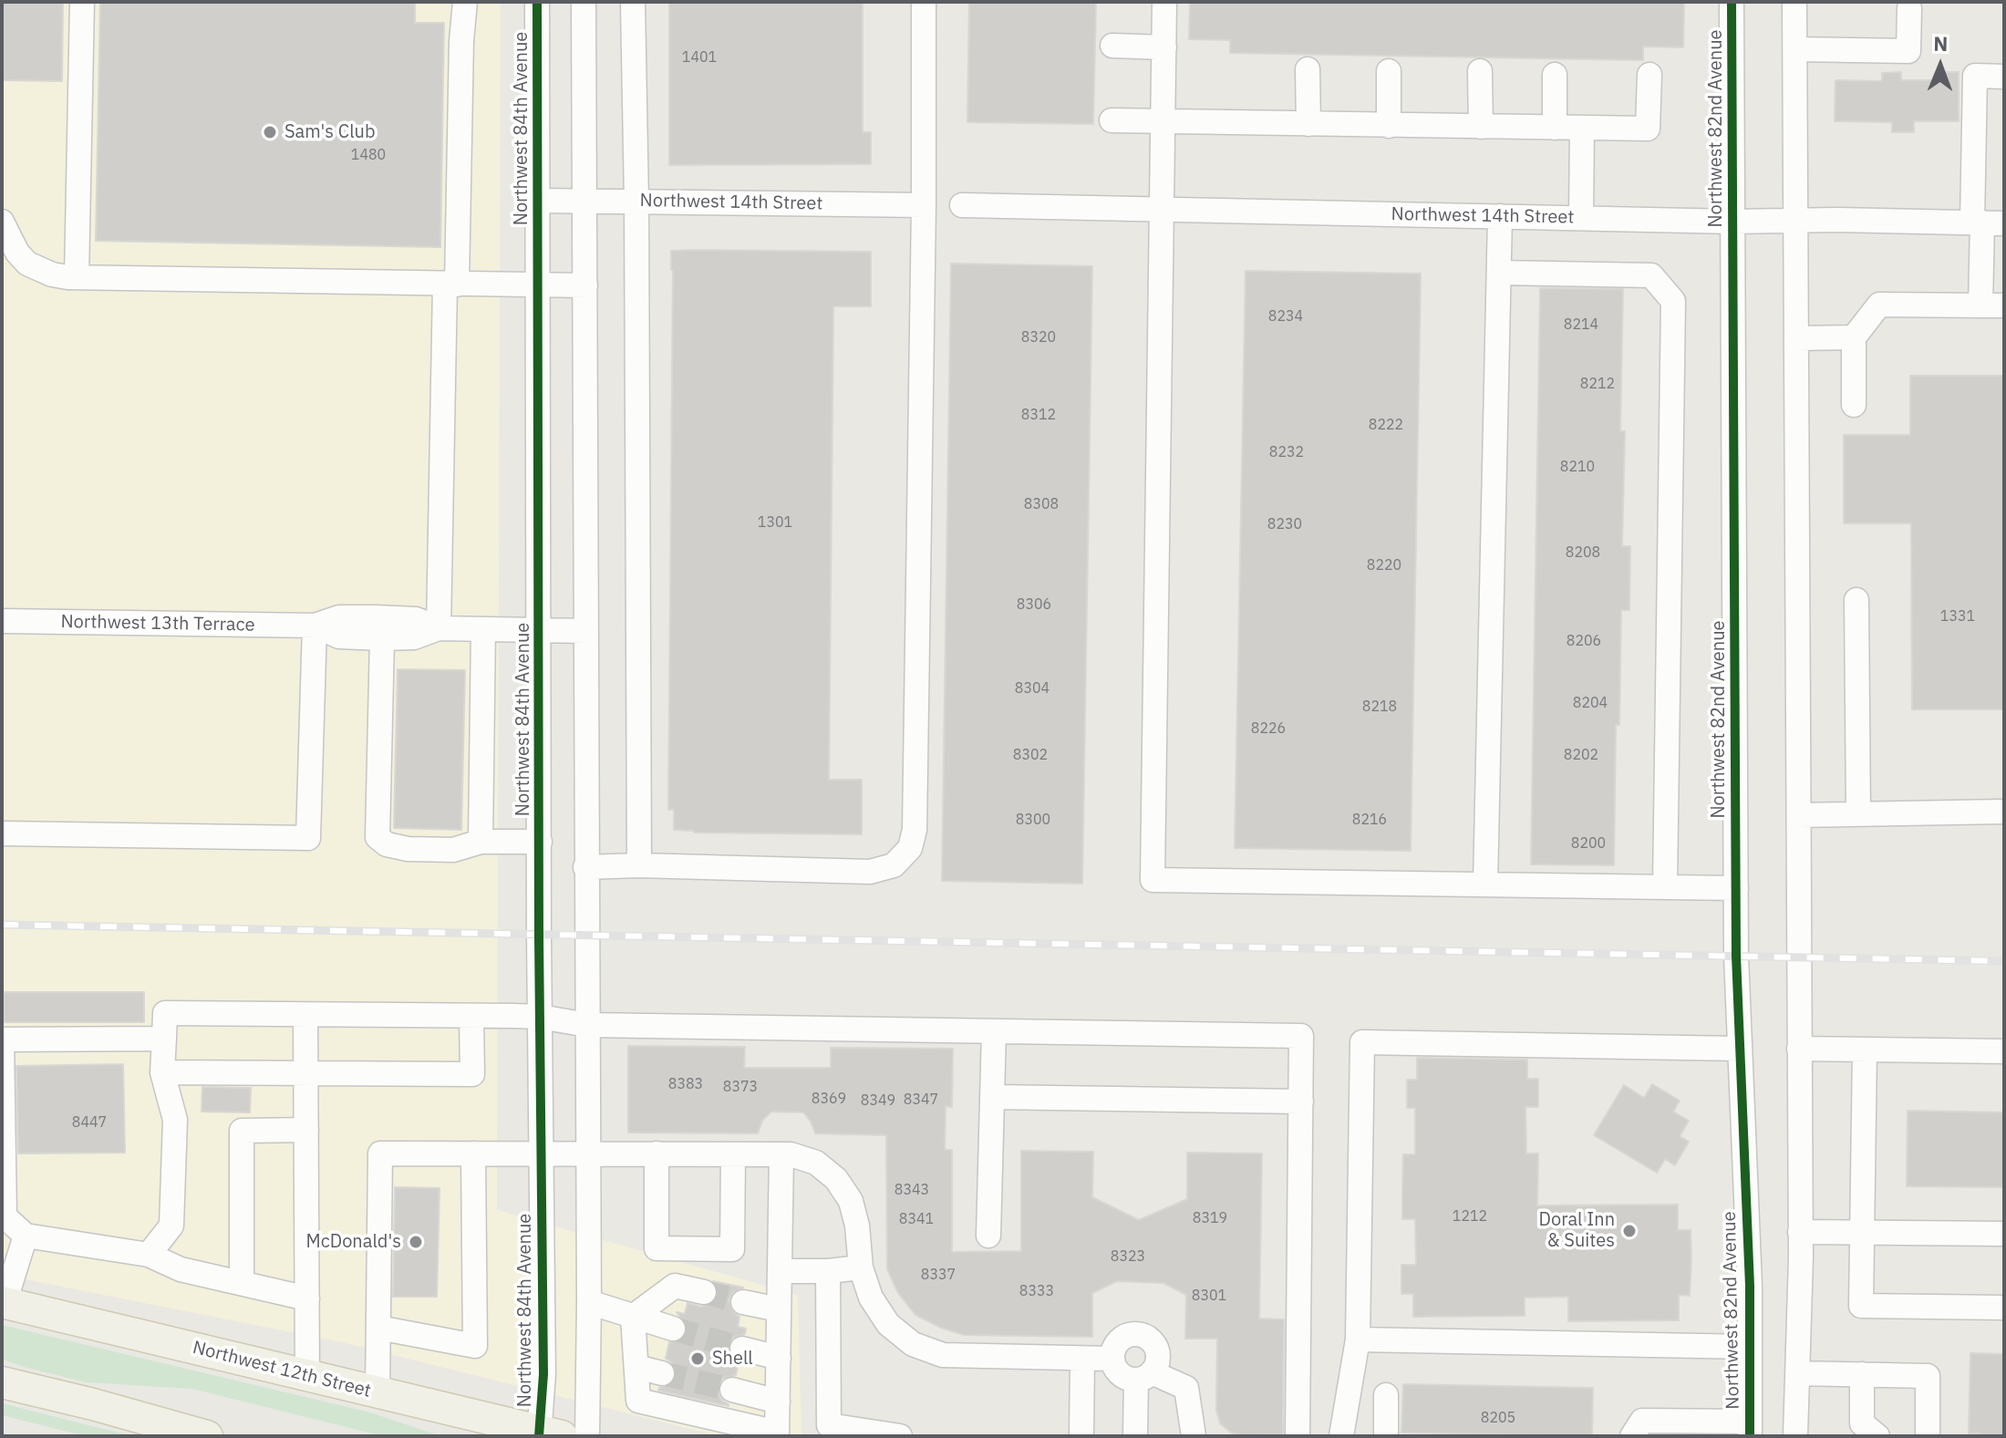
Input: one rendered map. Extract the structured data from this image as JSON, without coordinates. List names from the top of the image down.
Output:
{
  "streets": {
    "main road": ["Northwest 12th Street"],
    "street": [
      "Northwest 84th Avenue",
      "Northwest 82nd Avenue",
      "Northwest 14th Street",
      "Northwest 13th Terrace"
    ]
  },
  "crossings": [
    ["Northwest 84th Avenue", "Northwest 14th Street"],
    ["Northwest 84th Avenue", "Northwest 13th Terrace"],
    ["Northwest 84th Avenue", "Northwest 12th Street"],
    ["Northwest 82nd Avenue", "Northwest 14th Street"]
  ],
  "places": [
    "Sam's Club",
    "Doral Inn & Suites",
    "McDonald's",
    "Shell"
  ],
  "house_numbers": [
    "1401",
    "1480",
    "8234",
    "8214",
    "8320",
    "8212",
    "8312",
    "8222",
    "8232",
    "8210",
    "8308",
    "1301",
    "8230",
    "8208",
    "8220",
    "8306",
    "1331",
    "8206",
    "8304",
    "8204",
    "8218",
    "8226",
    "8302",
    "8202",
    "8300",
    "8216",
    "8200",
    "8383",
    "8373",
    "8369",
    "8347",
    "8349",
    "8447",
    "8343",
    "1212",
    "8319",
    "8341",
    "8323",
    "8337",
    "8333",
    "8301",
    "8205"
  ],
  "north": "top"
}
